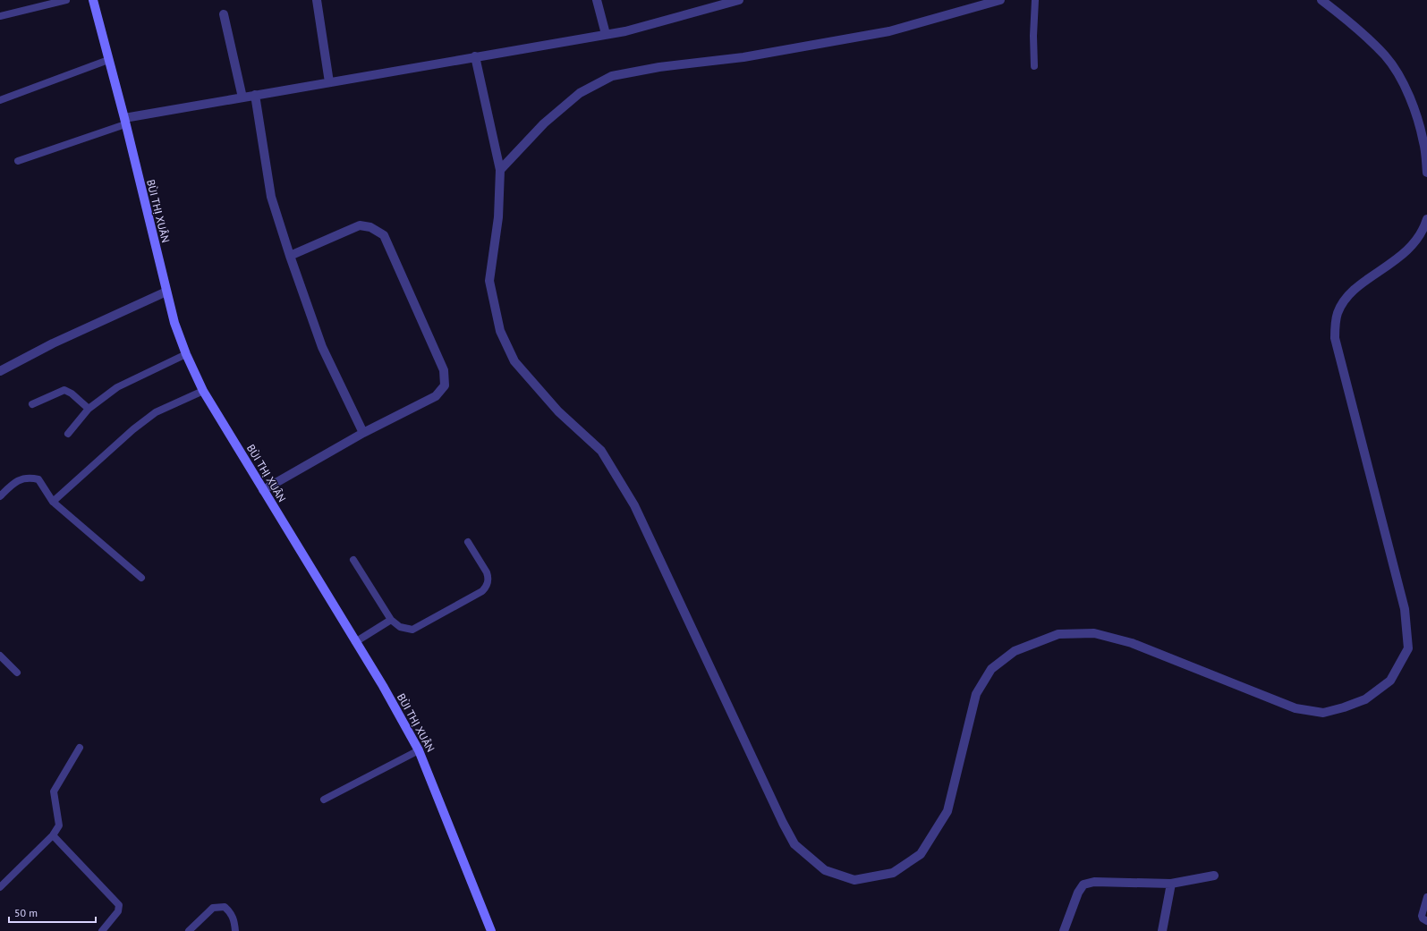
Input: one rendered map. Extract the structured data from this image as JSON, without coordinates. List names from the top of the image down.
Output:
{
  "streets": {
    "main road": ["BÙI THỊ XUÂN"]
  },
  "scale_bar": "50 m"
}
